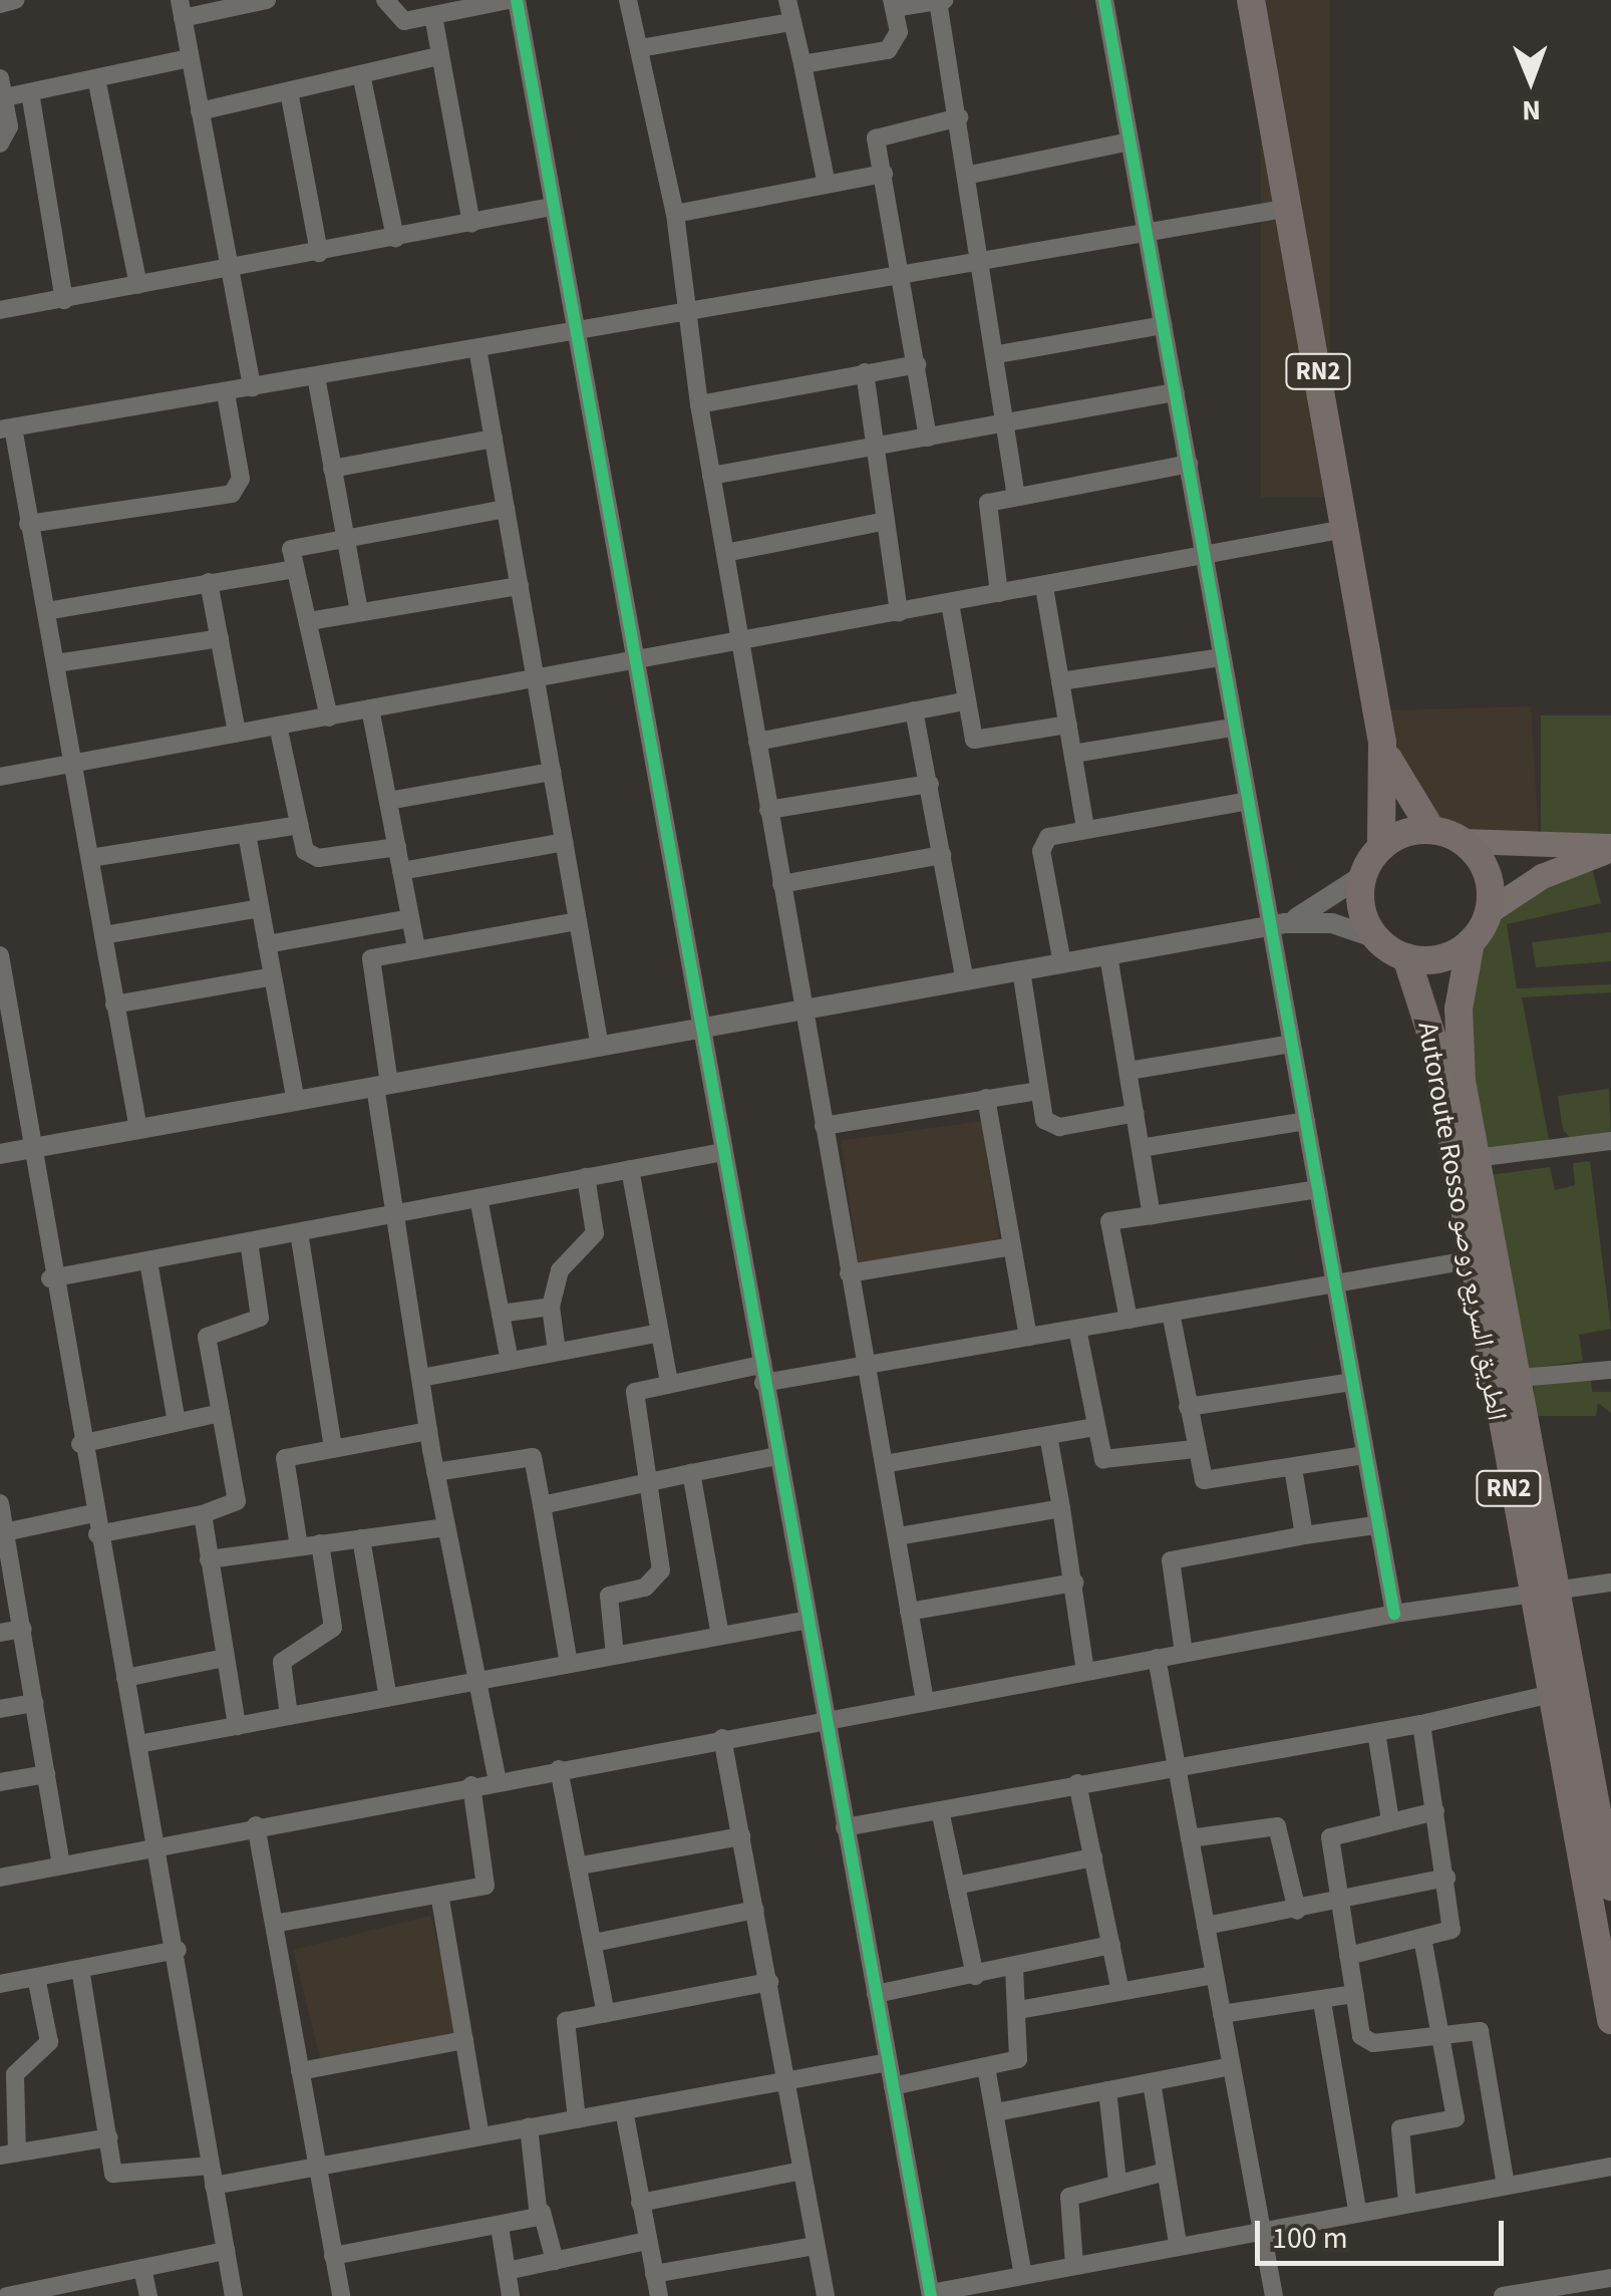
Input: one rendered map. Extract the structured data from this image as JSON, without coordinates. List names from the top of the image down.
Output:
{
  "streets": {
    "highway": ["RN2", "Autoroute Rosso الطريق السريع روصو"]
  },
  "crossings": [
    ["RN2", "Autoroute Rosso الطريق السريع روصو"]
  ],
  "scale_bar": "100 m",
  "north": "bottom"
}
